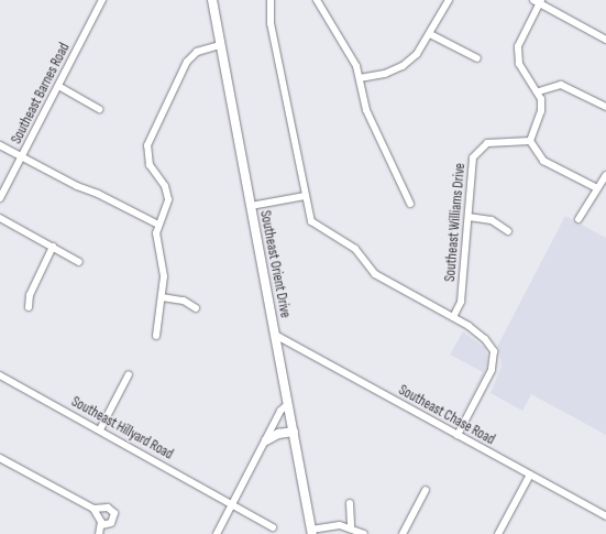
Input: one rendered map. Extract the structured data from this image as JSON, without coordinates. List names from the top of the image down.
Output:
{
  "streets": {
    "main road": ["Southeast Orient Drive"],
    "street": [
      "Southeast Barnes Road",
      "Southeast Williams Drive",
      "Southeast Chase Road",
      "Southeast Hillyard Road"
    ]
  },
  "crossings": [
    ["Southeast Orient Drive", "Southeast Chase Road"]
  ]
}
